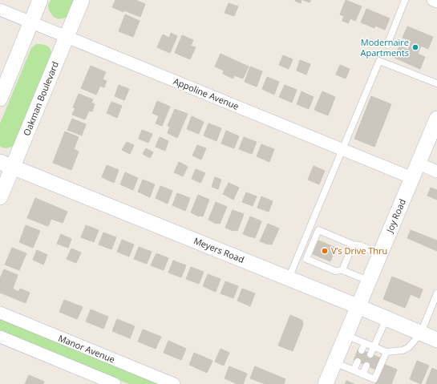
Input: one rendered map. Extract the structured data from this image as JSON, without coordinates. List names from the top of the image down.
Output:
{
  "streets": {
    "street": [
      "Appoline Avenue",
      "Oakman Boulevard",
      "Joy Road",
      "Meyers Road",
      "Manor Avenue"
    ]
  },
  "crossings": [
    ["Appoline Avenue", "Oakman Boulevard"],
    ["Appoline Avenue", "Joy Road"],
    ["Oakman Boulevard", "Meyers Road"],
    ["Joy Road", "Meyers Road"]
  ],
  "places": ["Modernaire Apartments", "V’s Drive Thru"]
}
